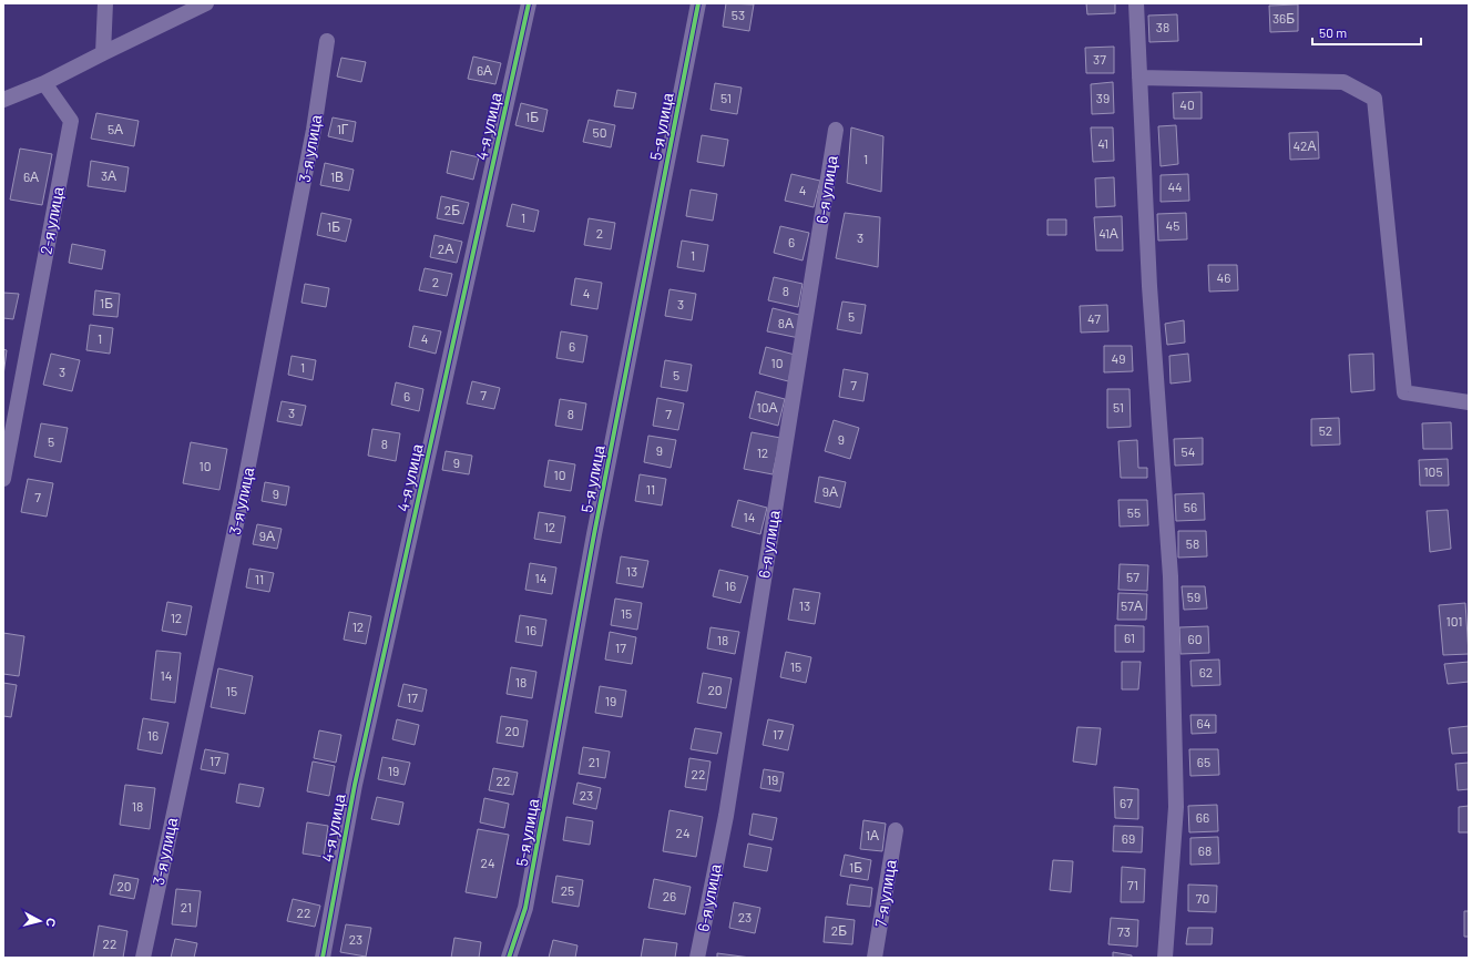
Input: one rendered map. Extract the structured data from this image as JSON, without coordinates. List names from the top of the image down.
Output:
{
  "streets": {
    "street": [
      "4-я улица",
      "5-я улица",
      "3-я улица",
      "6-я улица",
      "2-я улица",
      "7-я улица"
    ]
  },
  "house_numbers": [
    "53",
    "36Б",
    "38",
    "37",
    "6А",
    "51",
    "39",
    "40",
    "1Б",
    "5А",
    "1Г",
    "50",
    "41",
    "42А",
    "1",
    "3А",
    "6А",
    "1В",
    "44",
    "4",
    "2Б",
    "1",
    "45",
    "1Б",
    "2",
    "41А",
    "3",
    "6",
    "2А",
    "1",
    "46",
    "2",
    "8",
    "4",
    "1Б",
    "3",
    "5",
    "47",
    "8А",
    "1",
    "4",
    "6",
    "49",
    "10",
    "1",
    "3",
    "5",
    "7",
    "7",
    "6",
    "10А",
    "51",
    "3",
    "8",
    "7",
    "52",
    "9",
    "5",
    "8",
    "9",
    "54",
    "12",
    "9",
    "10",
    "105",
    "10",
    "11",
    "9А",
    "9",
    "7",
    "56",
    "55",
    "14",
    "12",
    "9А",
    "58",
    "13",
    "57",
    "14",
    "11",
    "16",
    "59",
    "13",
    "57А",
    "15",
    "12",
    "101",
    "12",
    "16",
    "61",
    "60",
    "18",
    "17",
    "15",
    "62",
    "14",
    "18",
    "20",
    "15",
    "17",
    "19",
    "64",
    "20",
    "17",
    "16",
    "17",
    "21",
    "65",
    "19",
    "22",
    "19",
    "22",
    "23",
    "67",
    "18",
    "66",
    "24",
    "1А",
    "69",
    "68",
    "24",
    "1Б",
    "71",
    "20",
    "25",
    "26",
    "70",
    "21",
    "22",
    "23",
    "2Б",
    "73",
    "23",
    "22"
  ],
  "scale_bar": "50 m",
  "north": "right"
}
